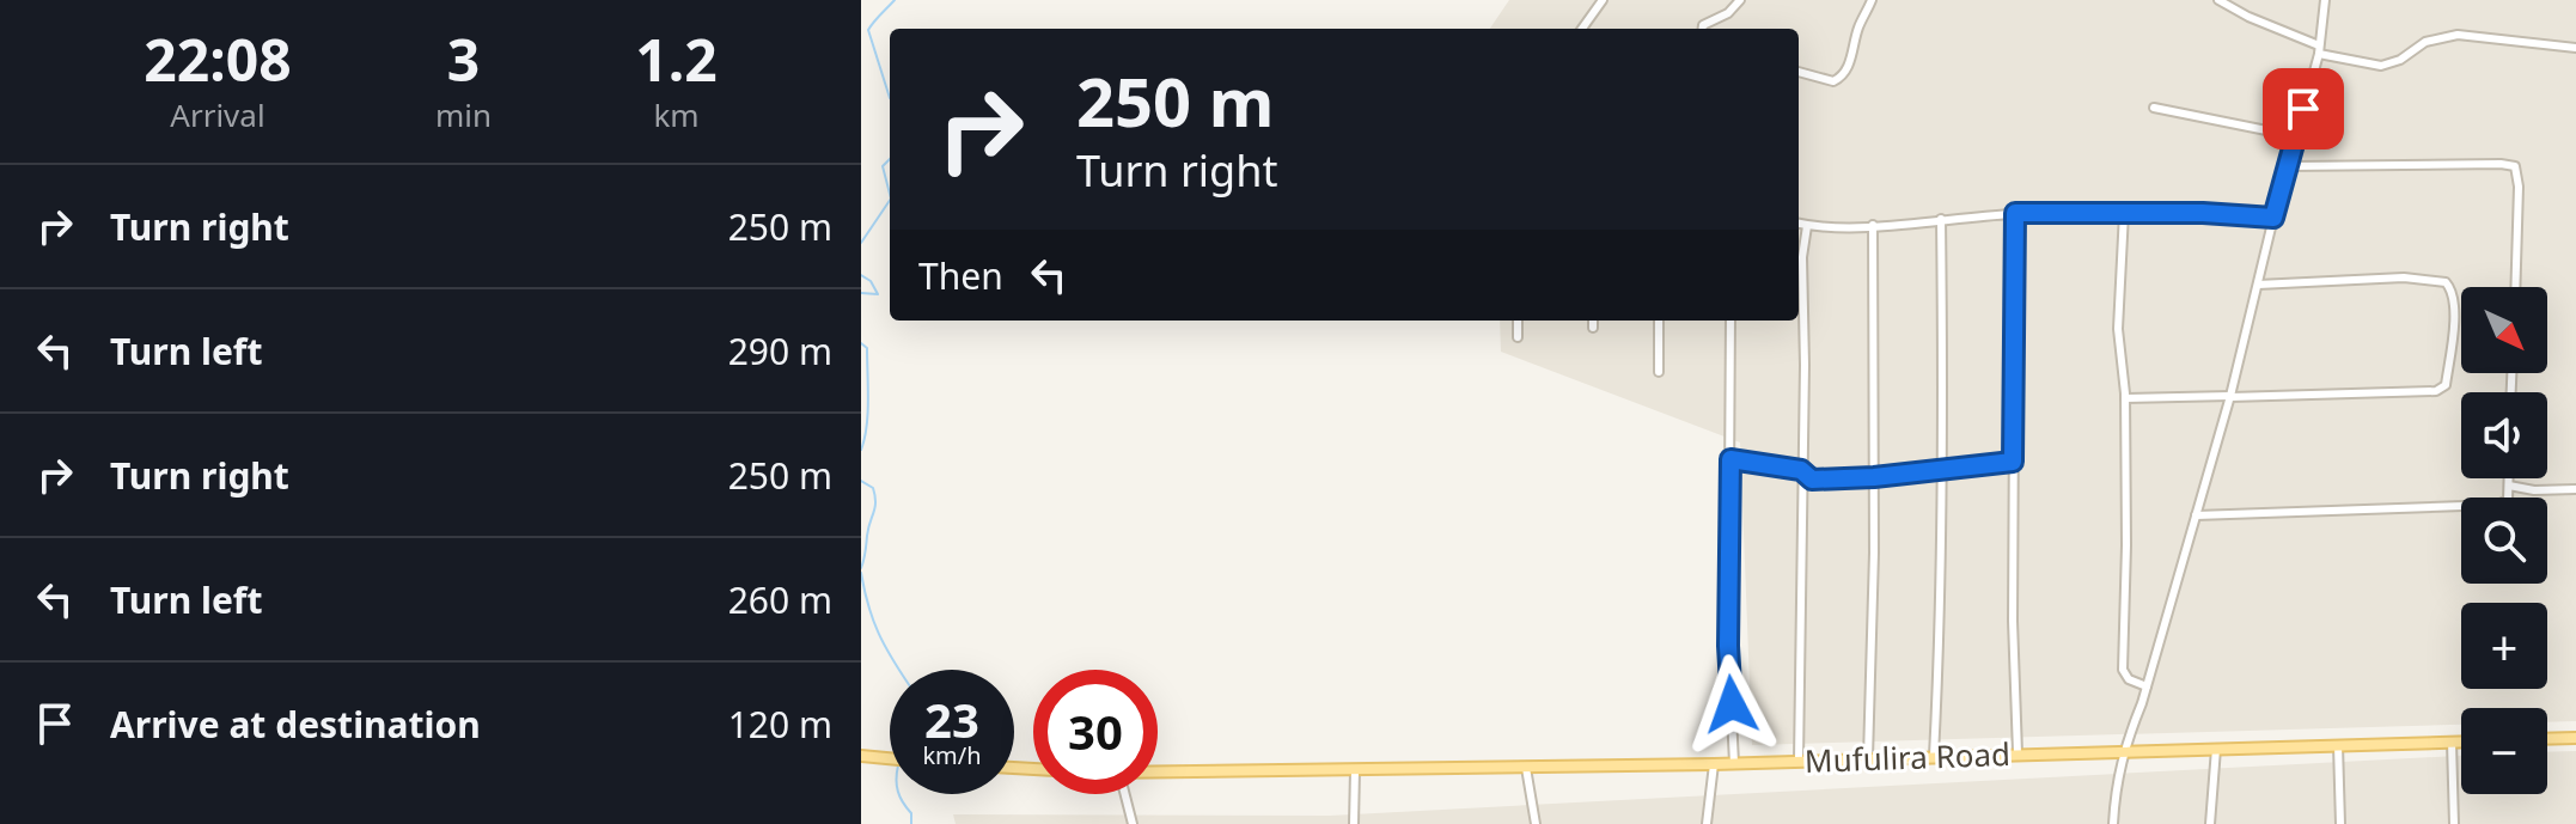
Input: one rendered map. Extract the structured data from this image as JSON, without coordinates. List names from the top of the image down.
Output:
{
  "streets": {
    "main road": ["Mufulira Road"]
  },
  "north": "bottom right",
  "page": {
    "eta": [
      "22:08",
      "Arrival",
      "3",
      "min",
      "1.2",
      "km"
    ],
    "turn": ["250 m", "Turn right"],
    "list": [
      {
        "name": "Turn right",
        "value": "250 m"
      },
      {
        "name": "Turn left",
        "value": "290 m"
      },
      {
        "name": "Turn right",
        "value": "250 m"
      },
      {
        "name": "Turn left",
        "value": "260 m"
      },
      {
        "name": "Arrive at destination",
        "value": "120 m"
      }
    ],
    "then": "Then",
    "map_buttons": ["+", "−"],
    "speed": "23 km/h",
    "limit": "30"
  }
}
